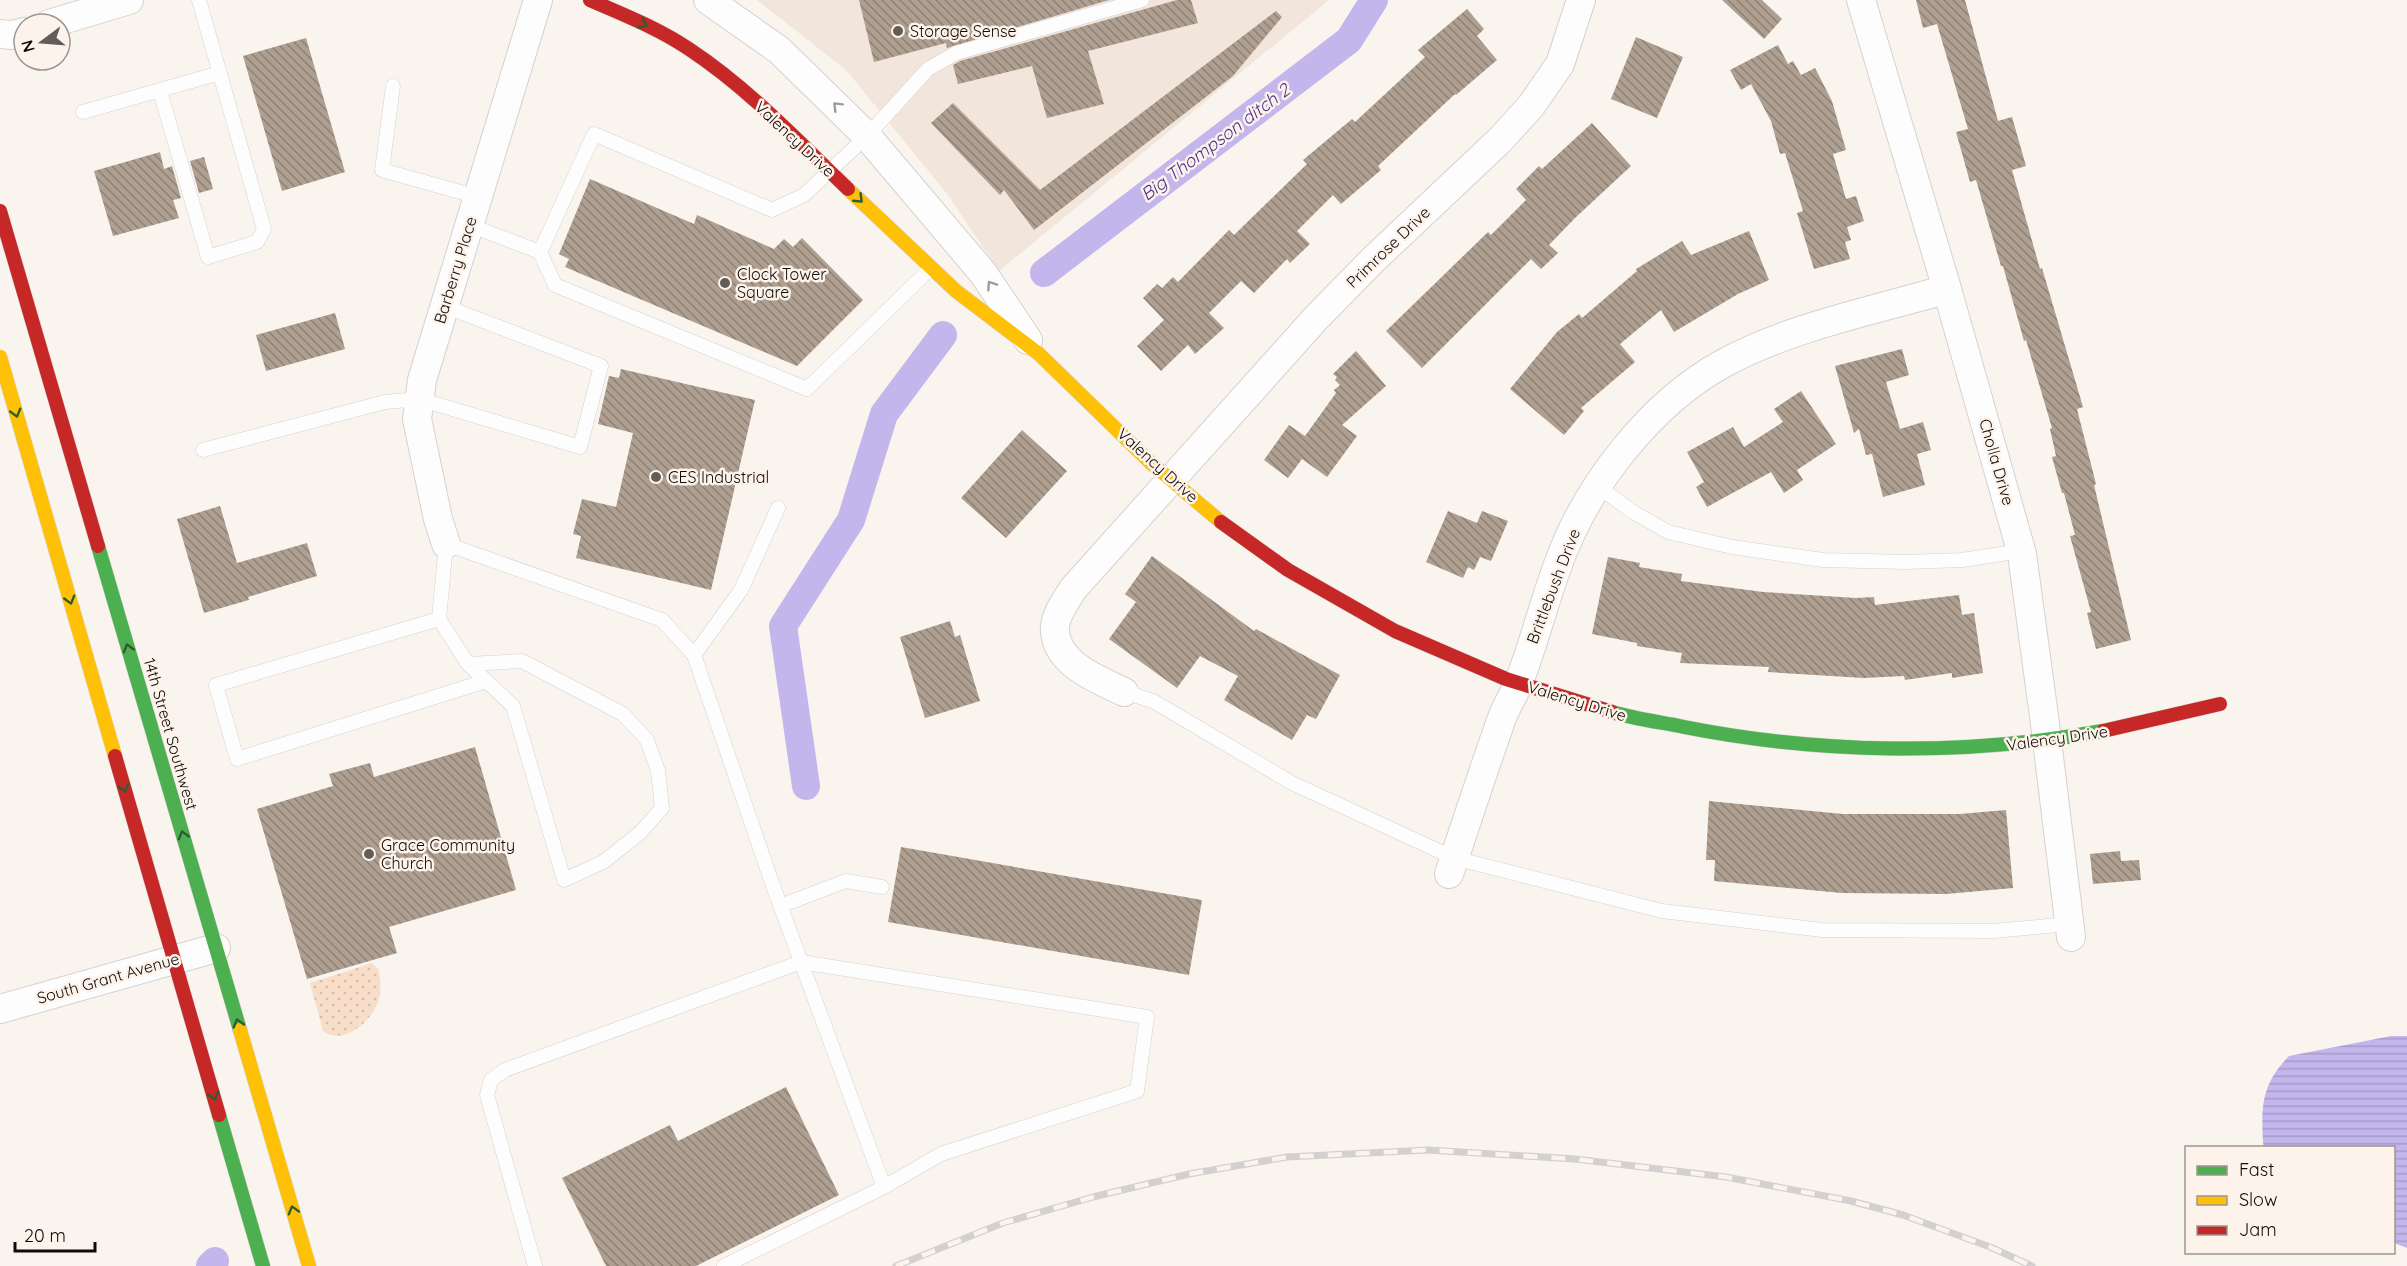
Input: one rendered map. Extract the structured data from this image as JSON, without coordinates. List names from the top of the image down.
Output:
{
  "streets": {
    "main road": ["Valency Drive", "14th Street Southwest"],
    "street": [
      "Primrose Drive",
      "Barberry Place",
      "Cholla Drive",
      "Brittlebush Drive",
      "South Grant Avenue"
    ]
  },
  "crossings": [
    ["Valency Drive", "Primrose Drive"],
    ["Valency Drive", "Cholla Drive"],
    ["Valency Drive", "Brittlebush Drive"],
    ["Cholla Drive", "Brittlebush Drive"],
    ["14th Street Southwest", "South Grant Avenue"]
  ],
  "water": ["Big Thompson ditch 2"],
  "places": [
    "Storage Sense",
    "Clock Tower Square",
    "CES Industrial",
    "Grace Community Church"
  ],
  "legend": ["Fast", "Slow", "Jam"],
  "scale_bar": "20 m",
  "north": "left"
}
